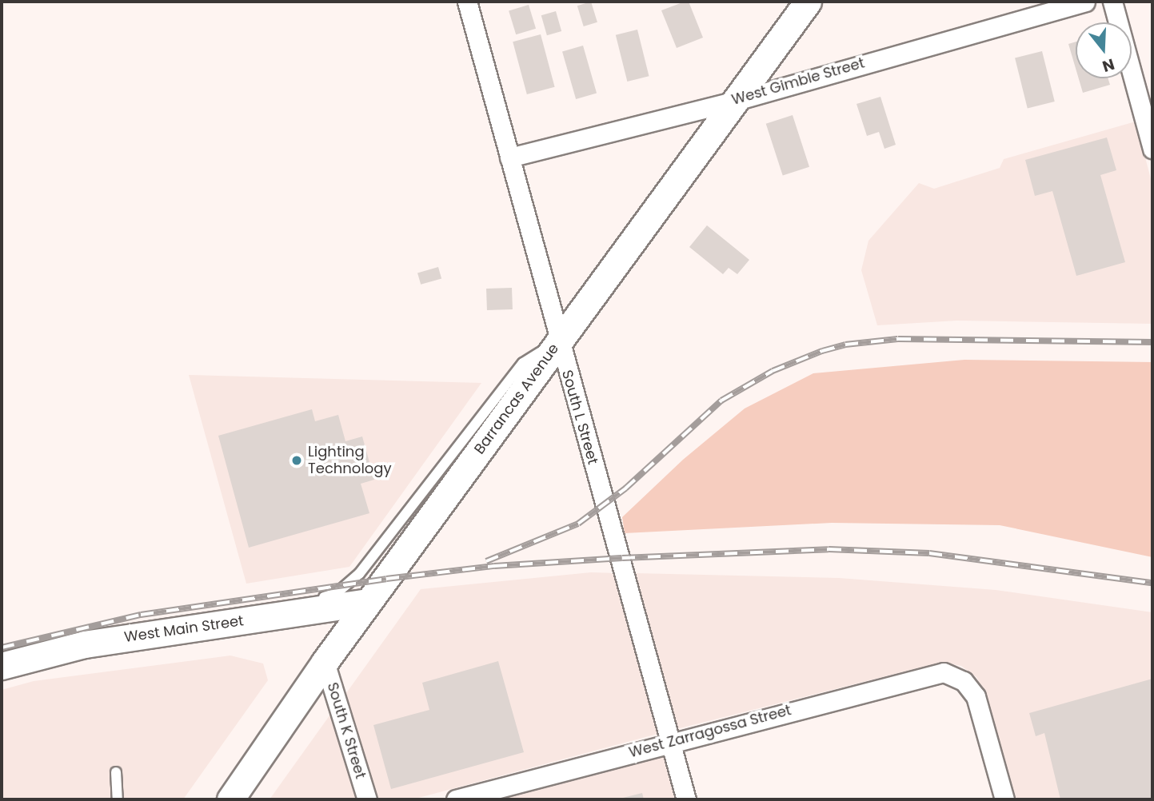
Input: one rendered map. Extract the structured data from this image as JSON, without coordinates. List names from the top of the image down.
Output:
{
  "streets": {
    "main road": ["Barrancas Avenue", "West Main Street"],
    "street": [
      "West Gimble Street",
      "South L Street",
      "South K Street",
      "West Zarragossa Street"
    ]
  },
  "crossings": [
    ["West Gimble Street", "Barrancas Avenue"],
    ["West Gimble Street", "South L Street"],
    ["Barrancas Avenue", "South L Street"],
    ["Barrancas Avenue", "West Main Street"],
    ["Barrancas Avenue", "South K Street"],
    ["South L Street", "West Zarragossa Street"]
  ],
  "places": ["Lighting Technology"],
  "north": "bottom"
}
